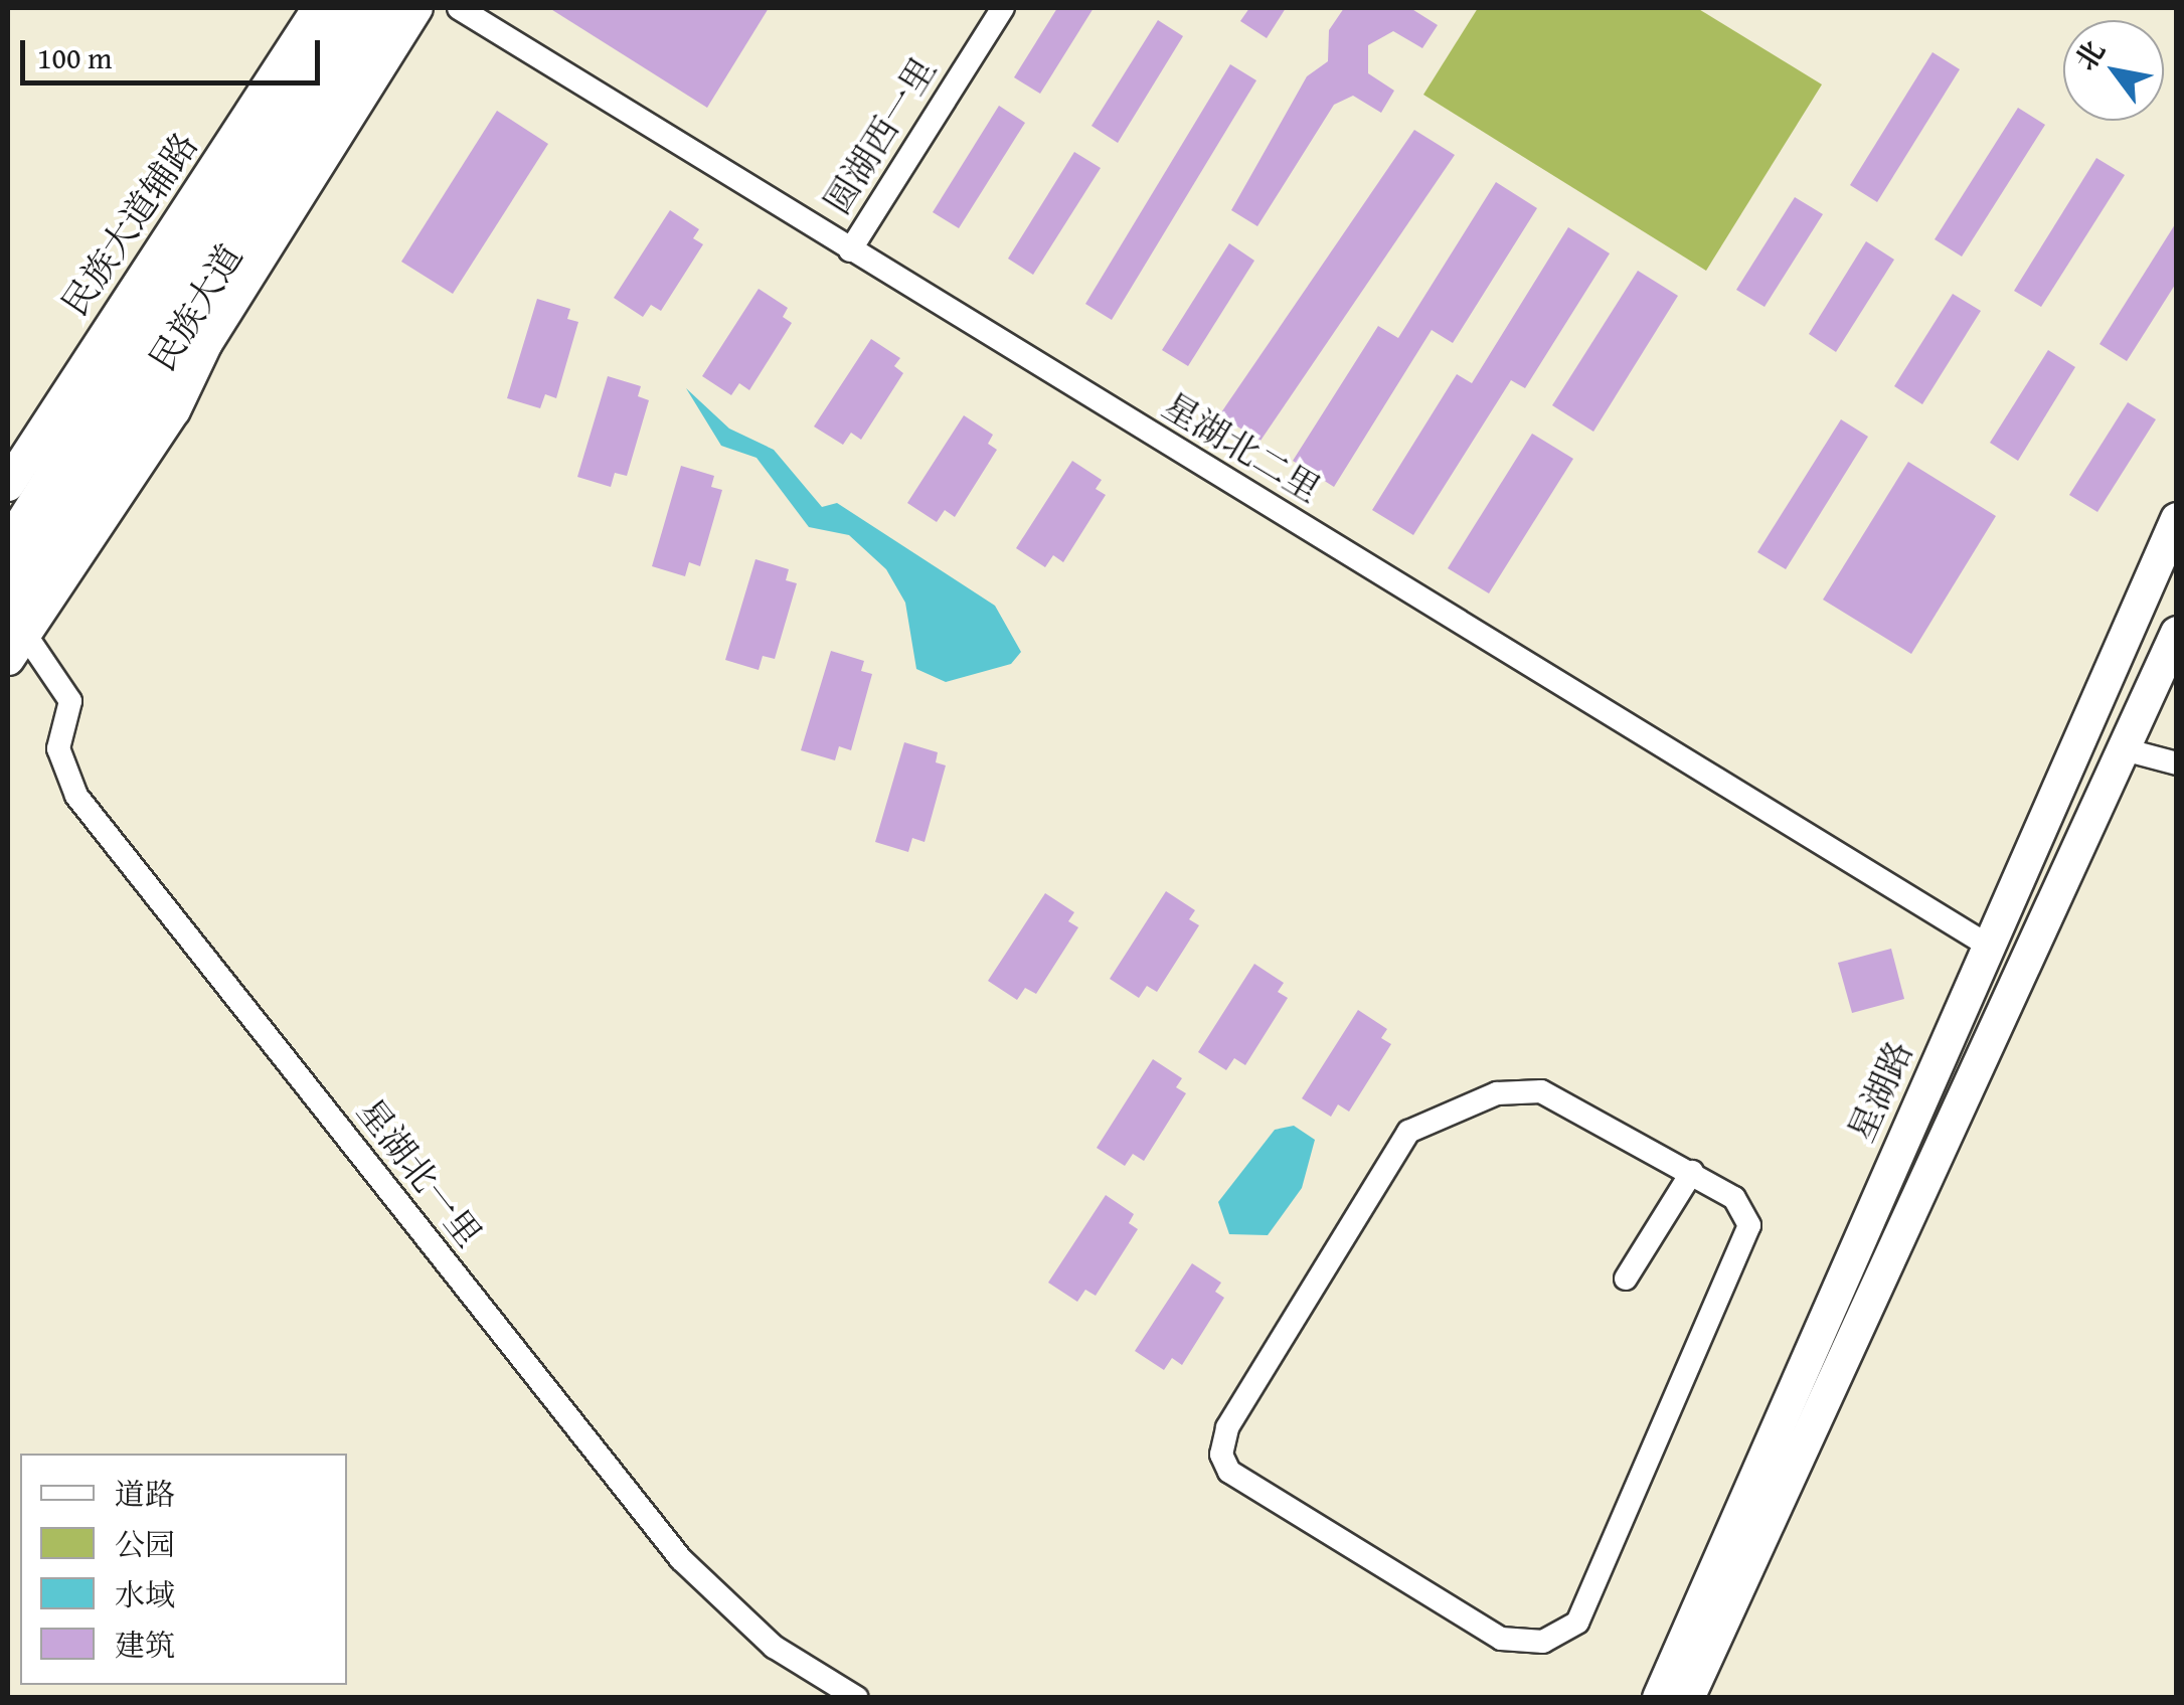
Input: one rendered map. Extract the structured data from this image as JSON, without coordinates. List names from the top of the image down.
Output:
{
  "streets": {
    "highway": ["民族大道"],
    "main road": ["民族大道辅路", "星湖路"],
    "street": ["圆湖西一里", "星湖北二里", "星湖北一里"]
  },
  "crossings": [
    ["圆湖西一里", "星湖北二里"],
    ["民族大道", "星湖北一里"],
    ["星湖北二里", "星湖路"]
  ],
  "legend": [
    "道路",
    "公园",
    "水域",
    "建筑"
  ],
  "scale_bar": "100 m",
  "north": "top left"
}
